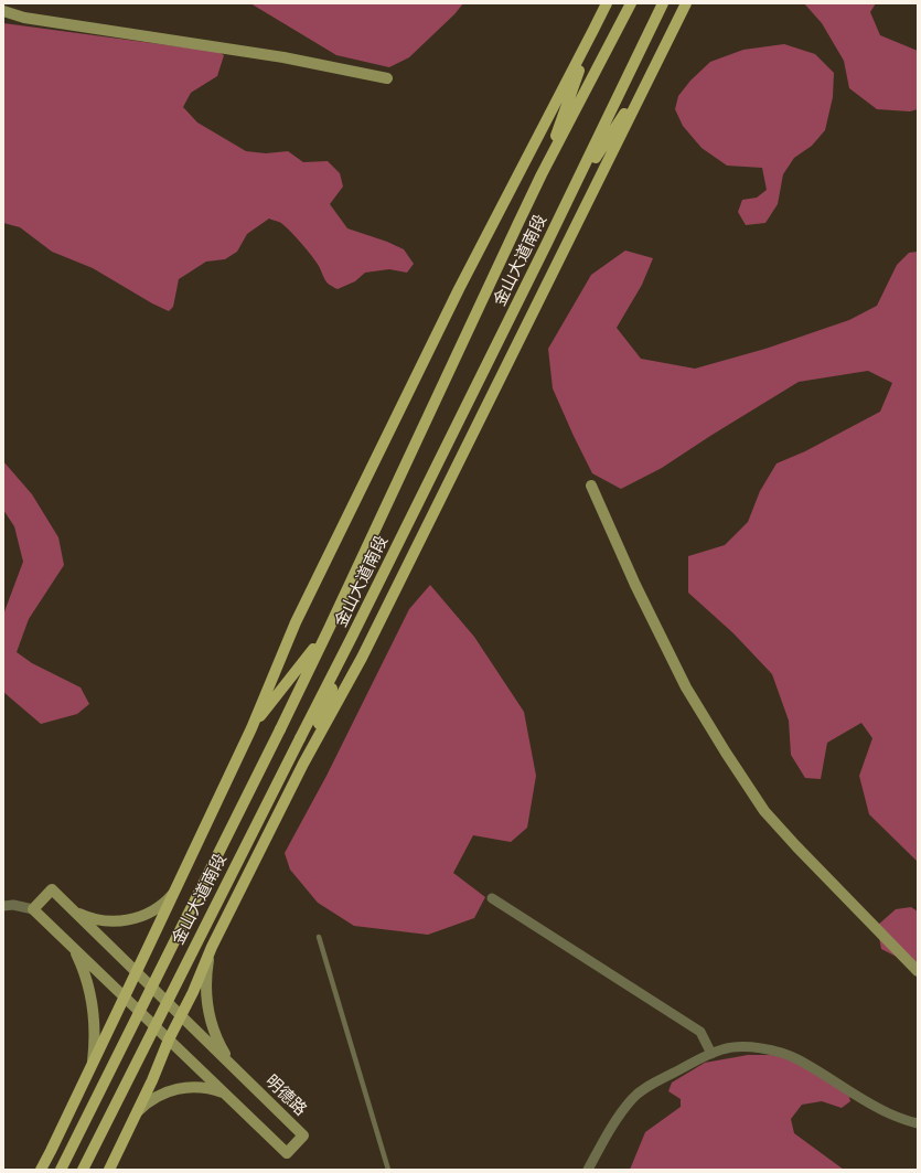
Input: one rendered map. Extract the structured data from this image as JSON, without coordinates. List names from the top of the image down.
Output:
{
  "streets": {
    "main road": ["金山大道南段"],
    "street": ["明德路"]
  }
}
